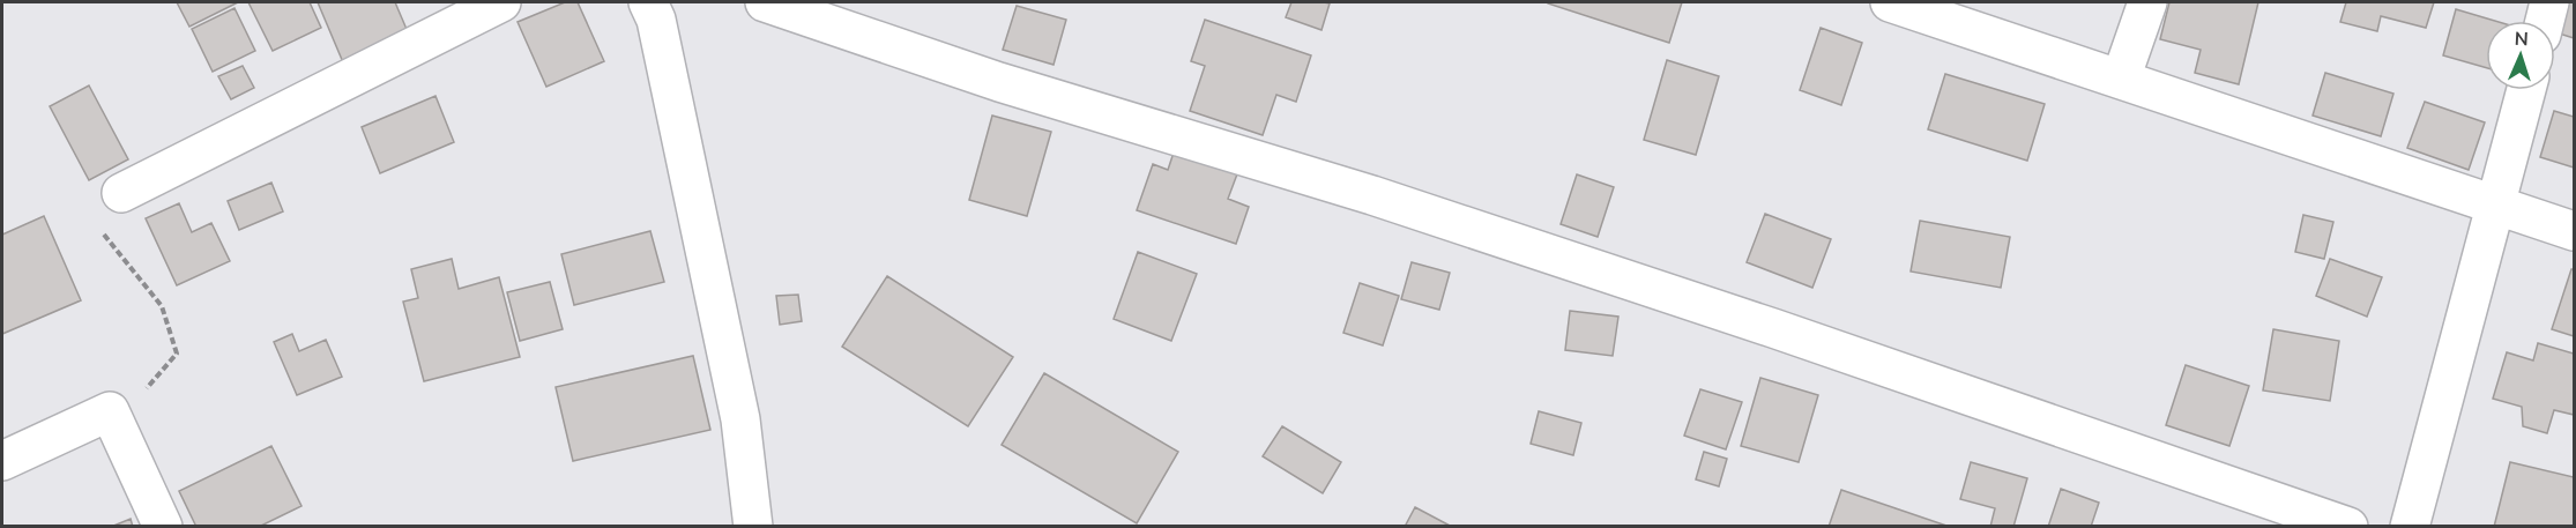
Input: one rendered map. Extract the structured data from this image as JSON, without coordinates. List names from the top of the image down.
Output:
{
  "north": "top"
}
